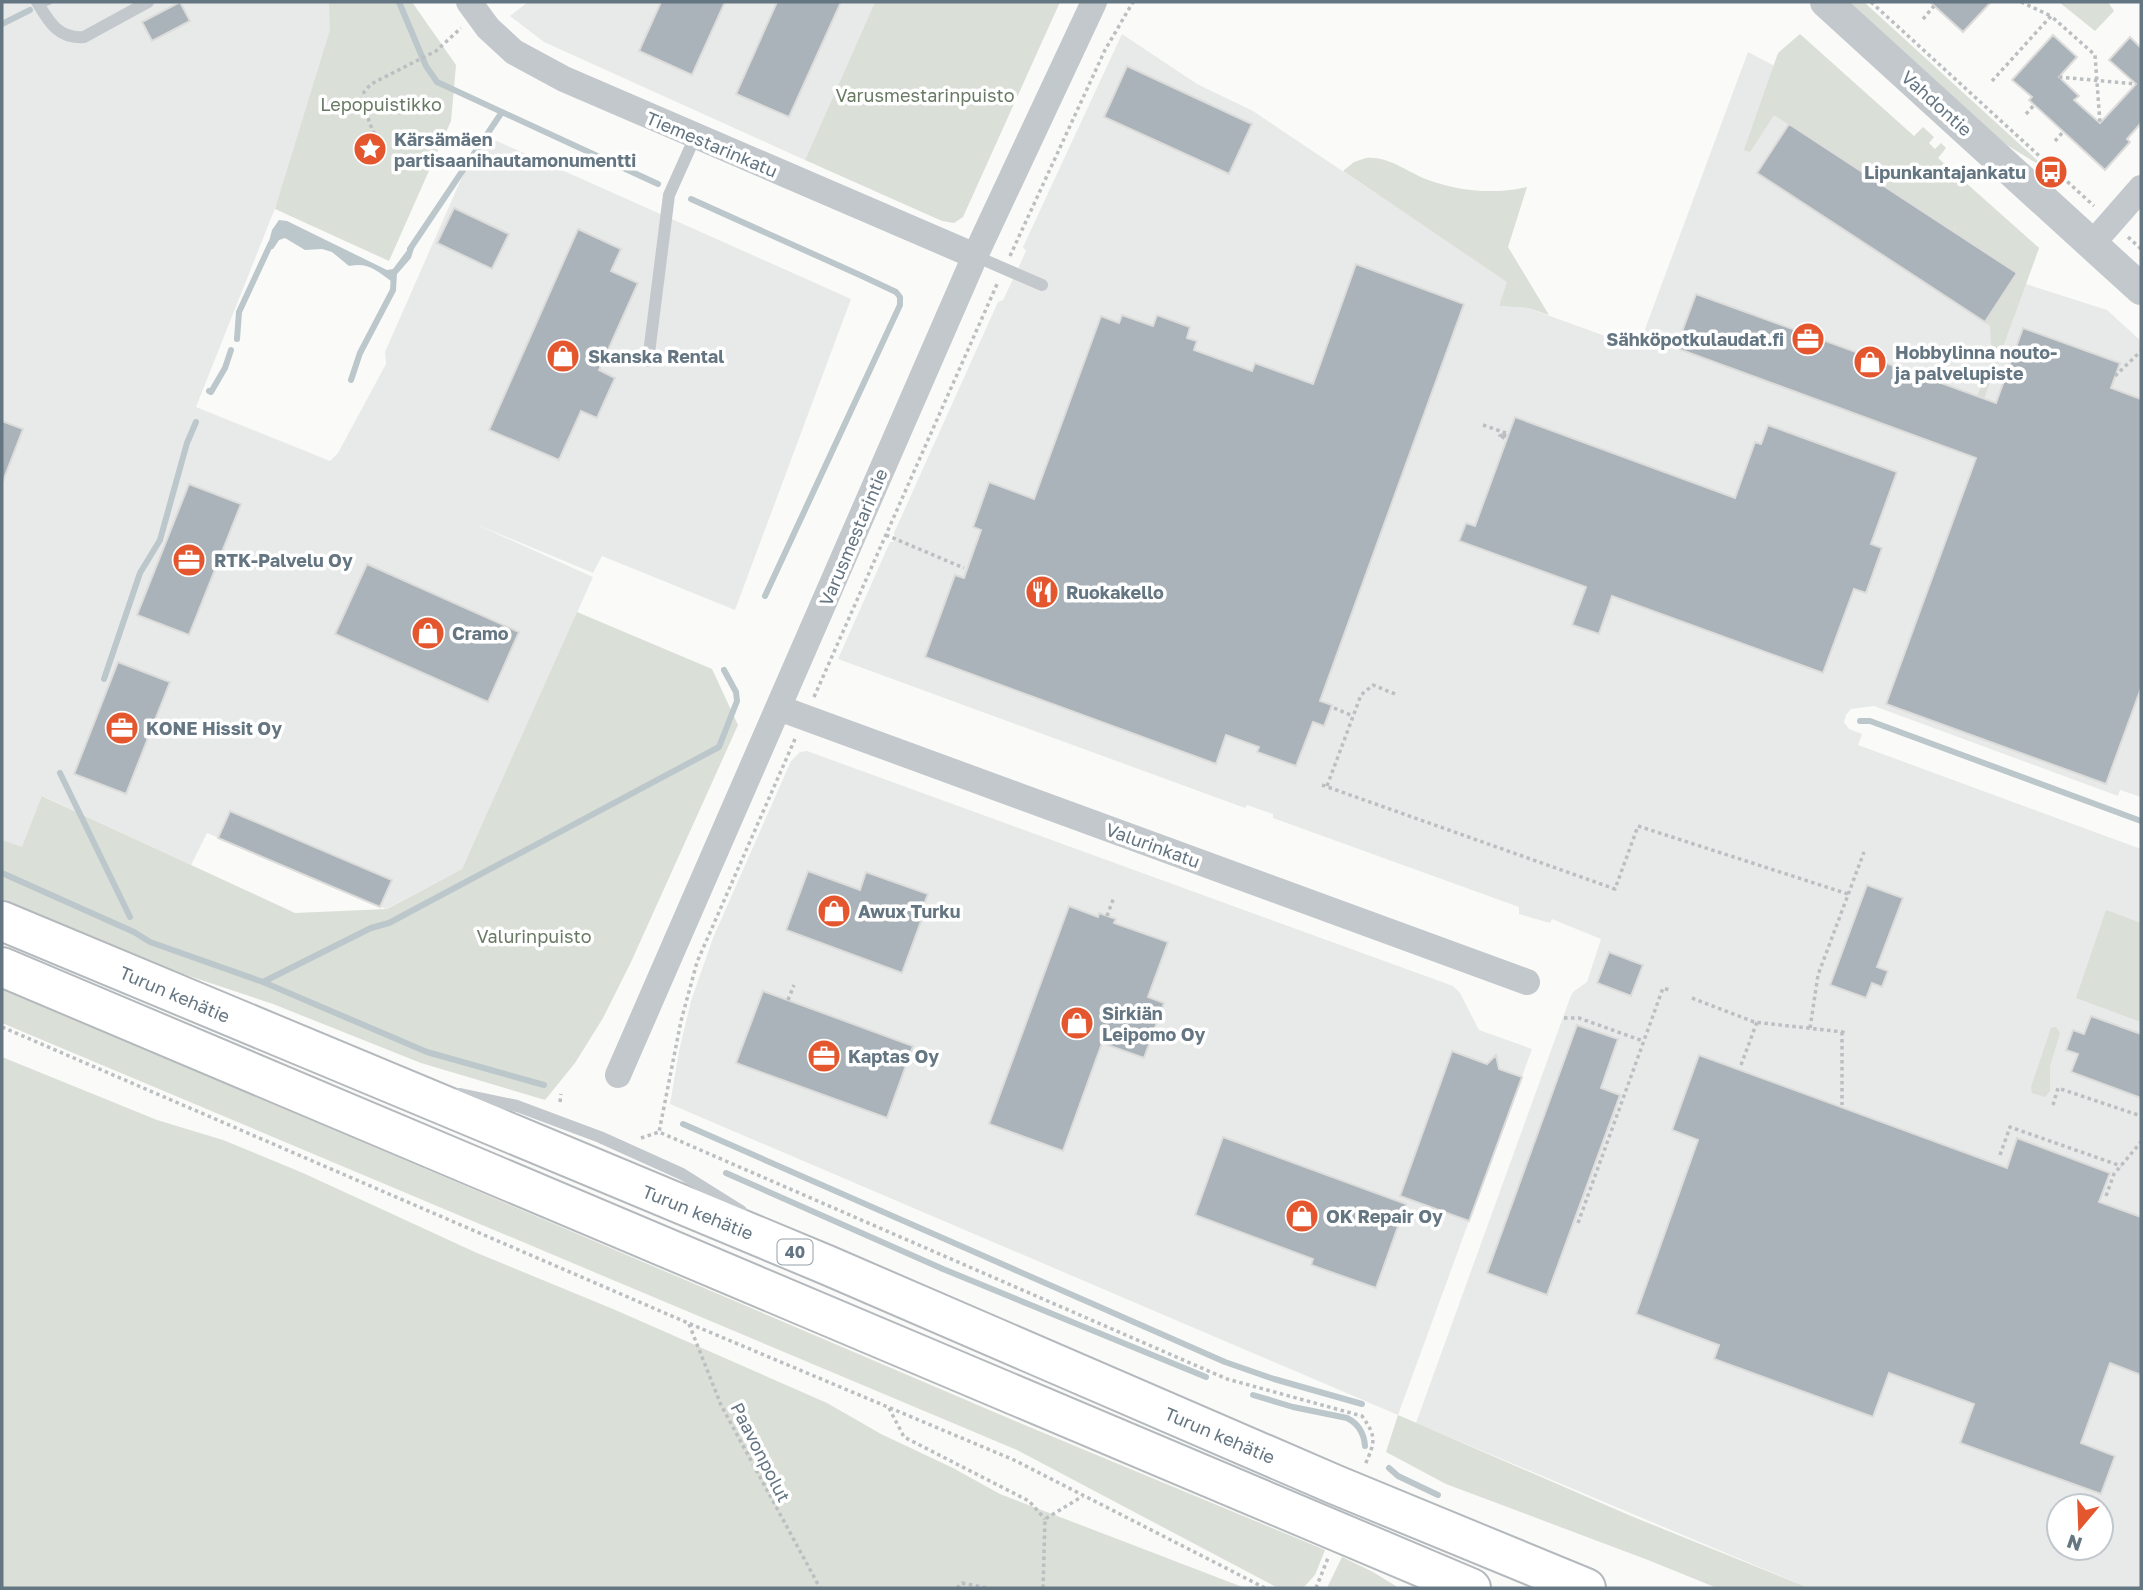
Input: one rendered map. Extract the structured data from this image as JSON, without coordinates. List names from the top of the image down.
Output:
{
  "streets": {
    "highway": ["Turun kehätie", "40"],
    "street": [
      "Vahdontie",
      "Tiemestarinkatu",
      "Varusmestarintie",
      "Valurinkatu"
    ],
    "path": ["Paavonpolut"]
  },
  "crossings": [
    ["Tiemestarinkatu", "Varusmestarintie"],
    ["Varusmestarintie", "Valurinkatu"]
  ],
  "parks": ["Varusmestarinpuisto", "Lepopuistikko", "Valurinpuisto"],
  "places": {
    "place": ["Kärsämäen partisaanihautamonumentti"],
    "bus stop": ["Lipunkantajankatu"],
    "office": [
      "Sähköpotkulaudat.fi",
      "RTK-Palvelu Oy",
      "KONE Hissit Oy",
      "Kaptas Oy"
    ],
    "shop": [
      "Skanska Rental",
      "Hobbylinna nouto- ja palvelupiste",
      "Cramo",
      "Awux Turku",
      "Sirkiän Leipomo Oy",
      "OK Repair Oy"
    ],
    "restaurant": ["Ruokakello"]
  },
  "north": "bottom"
}
